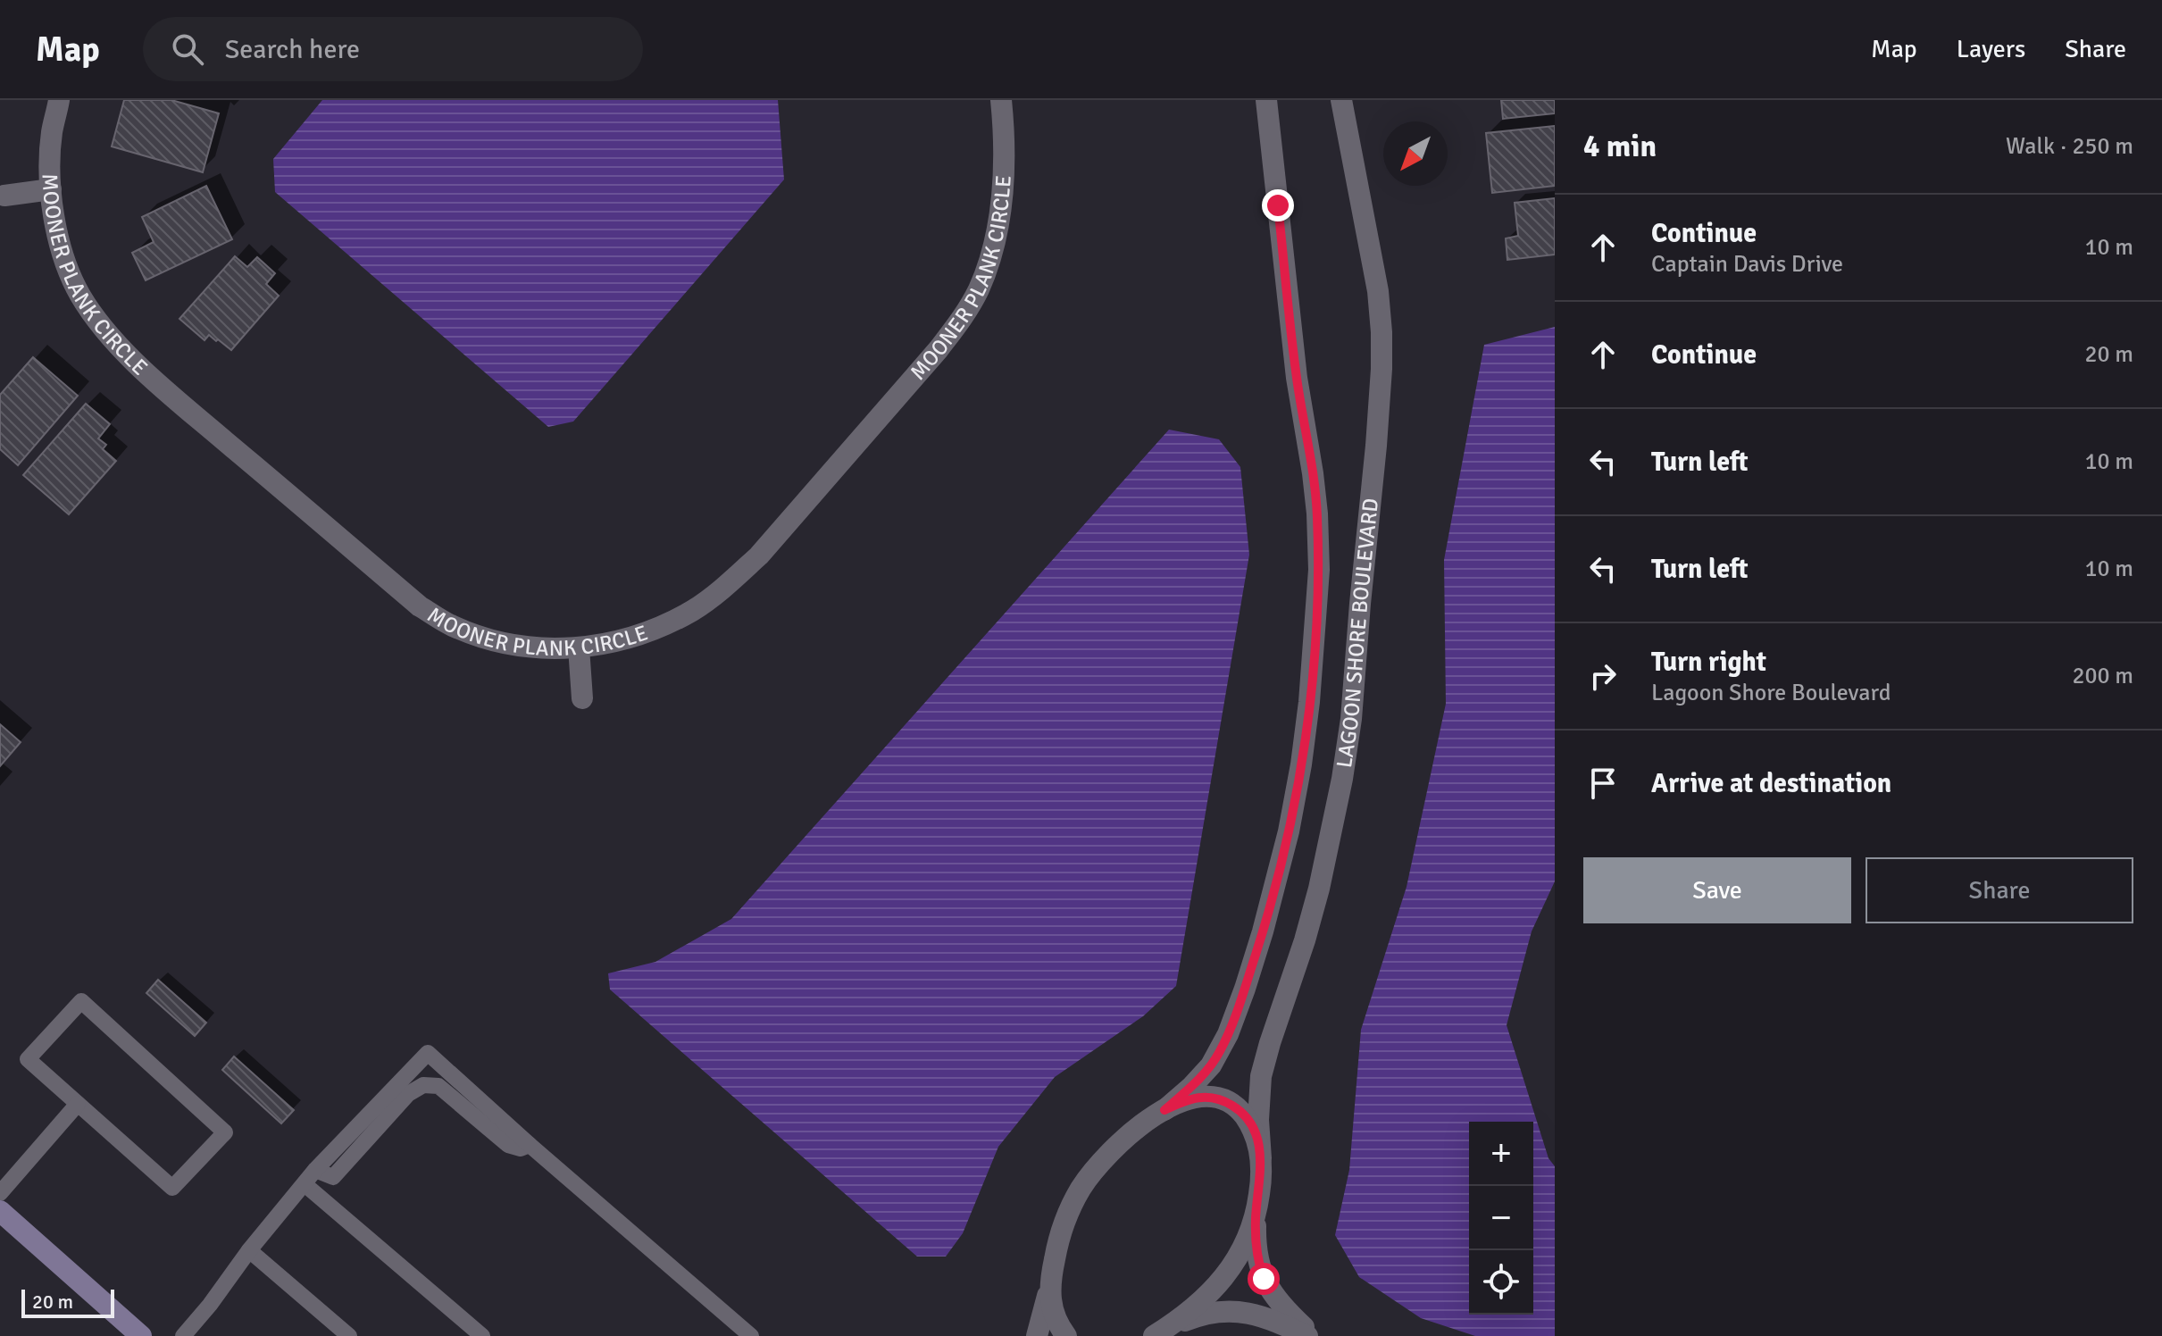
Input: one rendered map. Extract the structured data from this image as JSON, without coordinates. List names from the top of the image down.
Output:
{
  "streets": {
    "street": ["MOONER PLANK CIRCLE", "LAGOON SHORE BOULEVARD"]
  },
  "scale_bar": "20 m",
  "north": "bottom left",
  "page": {
    "header": "Map",
    "search": "Search here",
    "nav": ["Map", "Layers", "Share"],
    "heading": ["4 min", "Walk · 250 m"],
    "list": [
      ["Continue", "Captain Davis Drive", "10 m"],
      ["Continue", "20 m"],
      ["Turn left", "10 m"],
      ["Turn left", "10 m"],
      ["Turn right", "Lagoon Shore Boulevard", "200 m"],
      "Arrive at destination"
    ],
    "buttons": ["Save", "Share"],
    "map_buttons": ["+", "−"],
    "scale": "20 m"
  }
}
